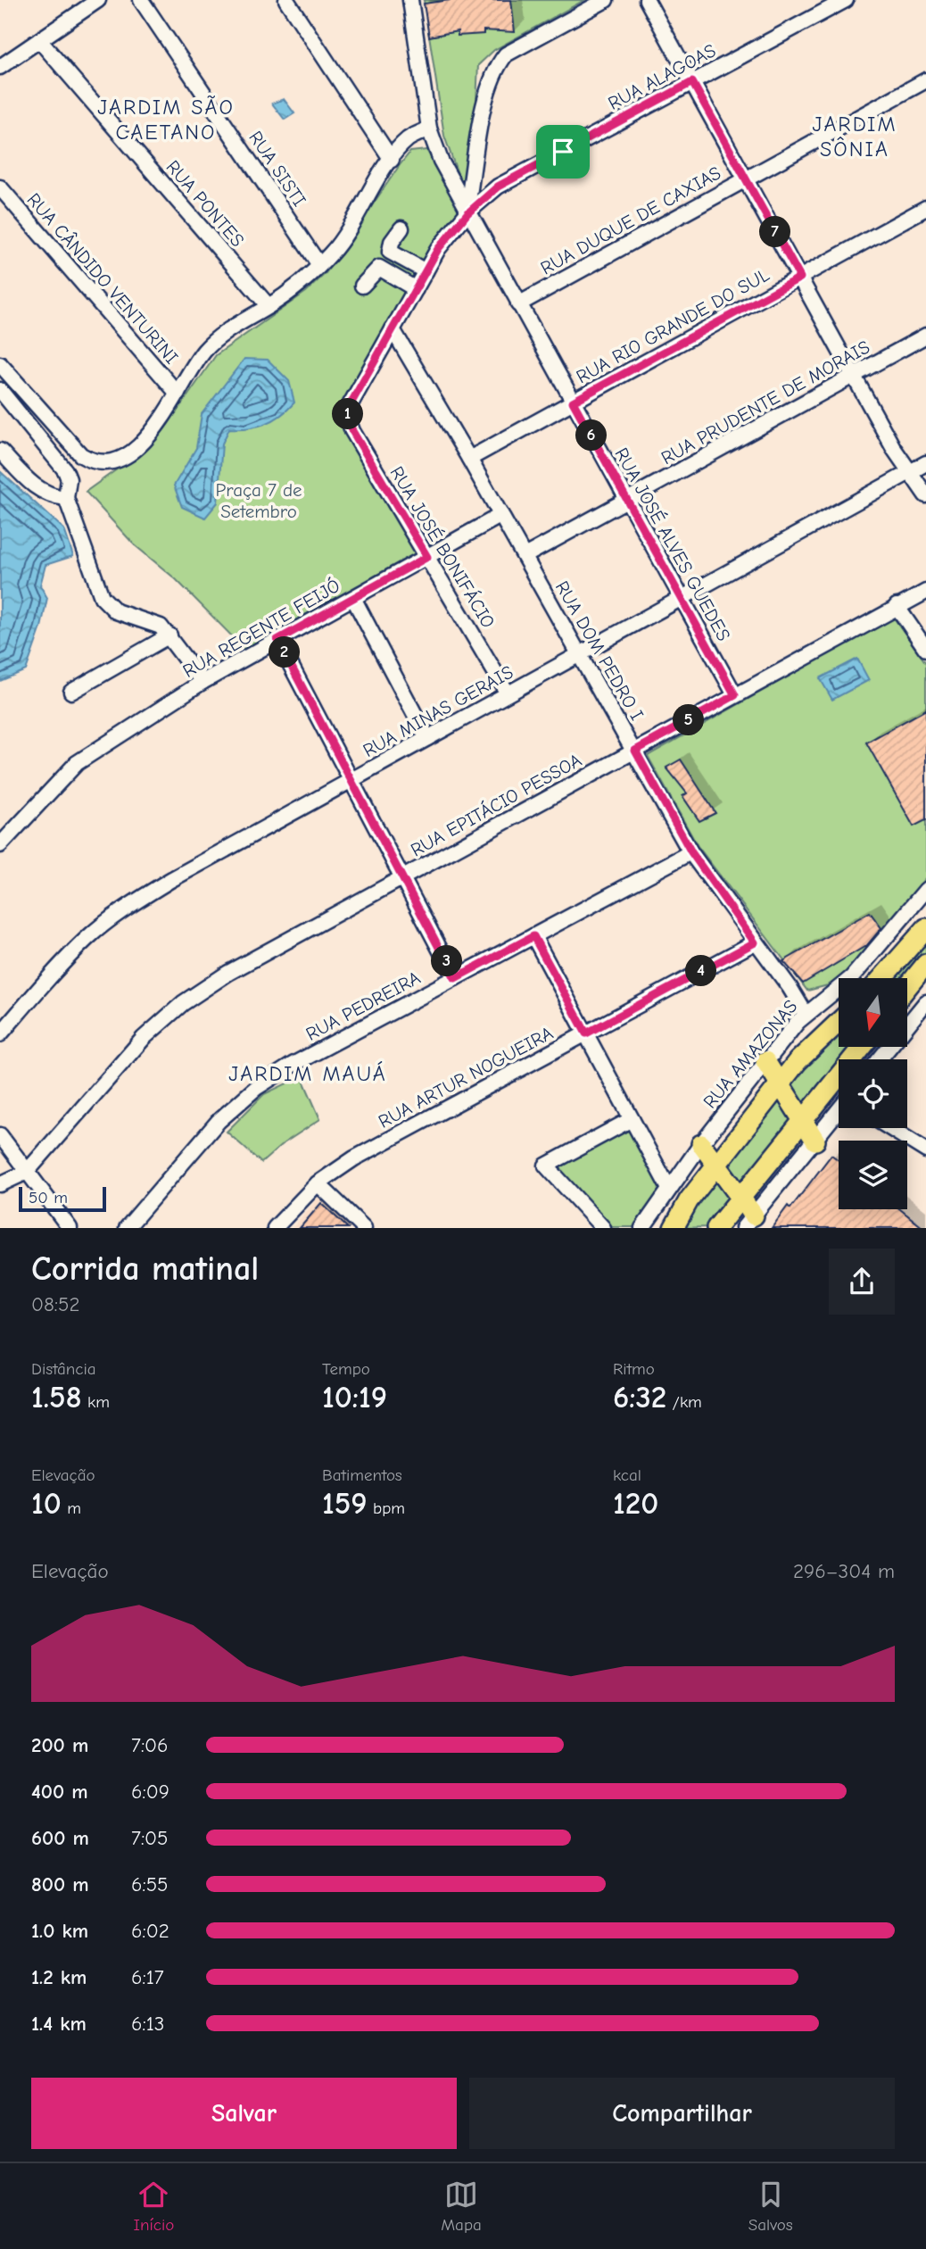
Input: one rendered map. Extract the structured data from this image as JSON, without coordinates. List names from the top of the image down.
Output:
{
  "streets": {
    "street": [
      "RUA ALAGOAS",
      "RUA SISTI",
      "RUA PONTES",
      "RUA DUQUE DE CAXIAS",
      "RUA CÂNDIDO VENTURINI",
      "RUA RIO GRANDE DO SUL",
      "RUA PRUDENTE DE MORAIS",
      "RUA JOSÉ ALVES GUEDES",
      "RUA JOSÉ BONIFÁCIO",
      "RUA REGENTE FEIJÓ",
      "RUA DOM PEDRO I",
      "RUA MINAS GERAIS",
      "RUA EPITÁCIO PESSOA",
      "RUA PEDREIRA",
      "RUA AMAZONAS",
      "RUA ARTUR NOGUEIRA"
    ]
  },
  "crossings": [
    ["RUA ALAGOAS", "RUA JOSÉ ALVES GUEDES"],
    ["RUA ALAGOAS", "RUA JOSÉ BONIFÁCIO"],
    ["RUA ALAGOAS", "RUA DOM PEDRO I"],
    ["RUA DUQUE DE CAXIAS", "RUA JOSÉ ALVES GUEDES"],
    ["RUA RIO GRANDE DO SUL", "RUA JOSÉ ALVES GUEDES"],
    ["RUA RIO GRANDE DO SUL", "RUA DOM PEDRO I"],
    ["RUA PRUDENTE DE MORAIS", "RUA JOSÉ ALVES GUEDES"],
    ["RUA PRUDENTE DE MORAIS", "RUA DOM PEDRO I"],
    ["RUA JOSÉ ALVES GUEDES", "RUA MINAS GERAIS"],
    ["RUA JOSÉ ALVES GUEDES", "RUA EPITÁCIO PESSOA"],
    ["RUA JOSÉ BONIFÁCIO", "RUA REGENTE FEIJÓ"],
    ["RUA JOSÉ BONIFÁCIO", "RUA MINAS GERAIS"],
    ["RUA REGENTE FEIJÓ", "RUA DOM PEDRO I"],
    ["RUA DOM PEDRO I", "RUA MINAS GERAIS"],
    ["RUA DOM PEDRO I", "RUA EPITÁCIO PESSOA"],
    ["RUA DOM PEDRO I", "RUA PEDREIRA"],
    ["RUA DOM PEDRO I", "RUA AMAZONAS"],
    ["RUA DOM PEDRO I", "RUA ARTUR NOGUEIRA"]
  ],
  "districts": ["JARDIM SÃO CAETANO", "JARDIM SÔNIA", "JARDIM MAUÁ"],
  "parks": ["Praça 7 de Setembro"],
  "scale_bar": "50 m",
  "north": "bottom",
  "page": {
    "pins": [
      "7",
      "1",
      "6",
      "2",
      "5",
      "3",
      "4"
    ],
    "scale": "50 m",
    "heading": ["Corrida matinal", "08:52"],
    "stats": [
      ["Distância", "1.58 km"],
      ["Tempo", "10:19"],
      ["Ritmo", "6:32 /km"],
      ["Elevação", "10 m"],
      ["Batimentos", "159 bpm"],
      ["kcal", "120"]
    ],
    "chart": ["Elevação", "296–304 m"],
    "list": [
      {
        "name": "200 m",
        "note": "7:06"
      },
      {
        "name": "400 m",
        "note": "6:09"
      },
      {
        "name": "600 m",
        "note": "7:05"
      },
      {
        "name": "800 m",
        "note": "6:55"
      },
      {
        "name": "1.0 km",
        "note": "6:02"
      },
      {
        "name": "1.2 km",
        "note": "6:17"
      },
      {
        "name": "1.4 km",
        "note": "6:13"
      }
    ],
    "buttons": ["Salvar", "Compartilhar"],
    "tabs": ["Início", "Mapa", "Salvos"]
  }
}
